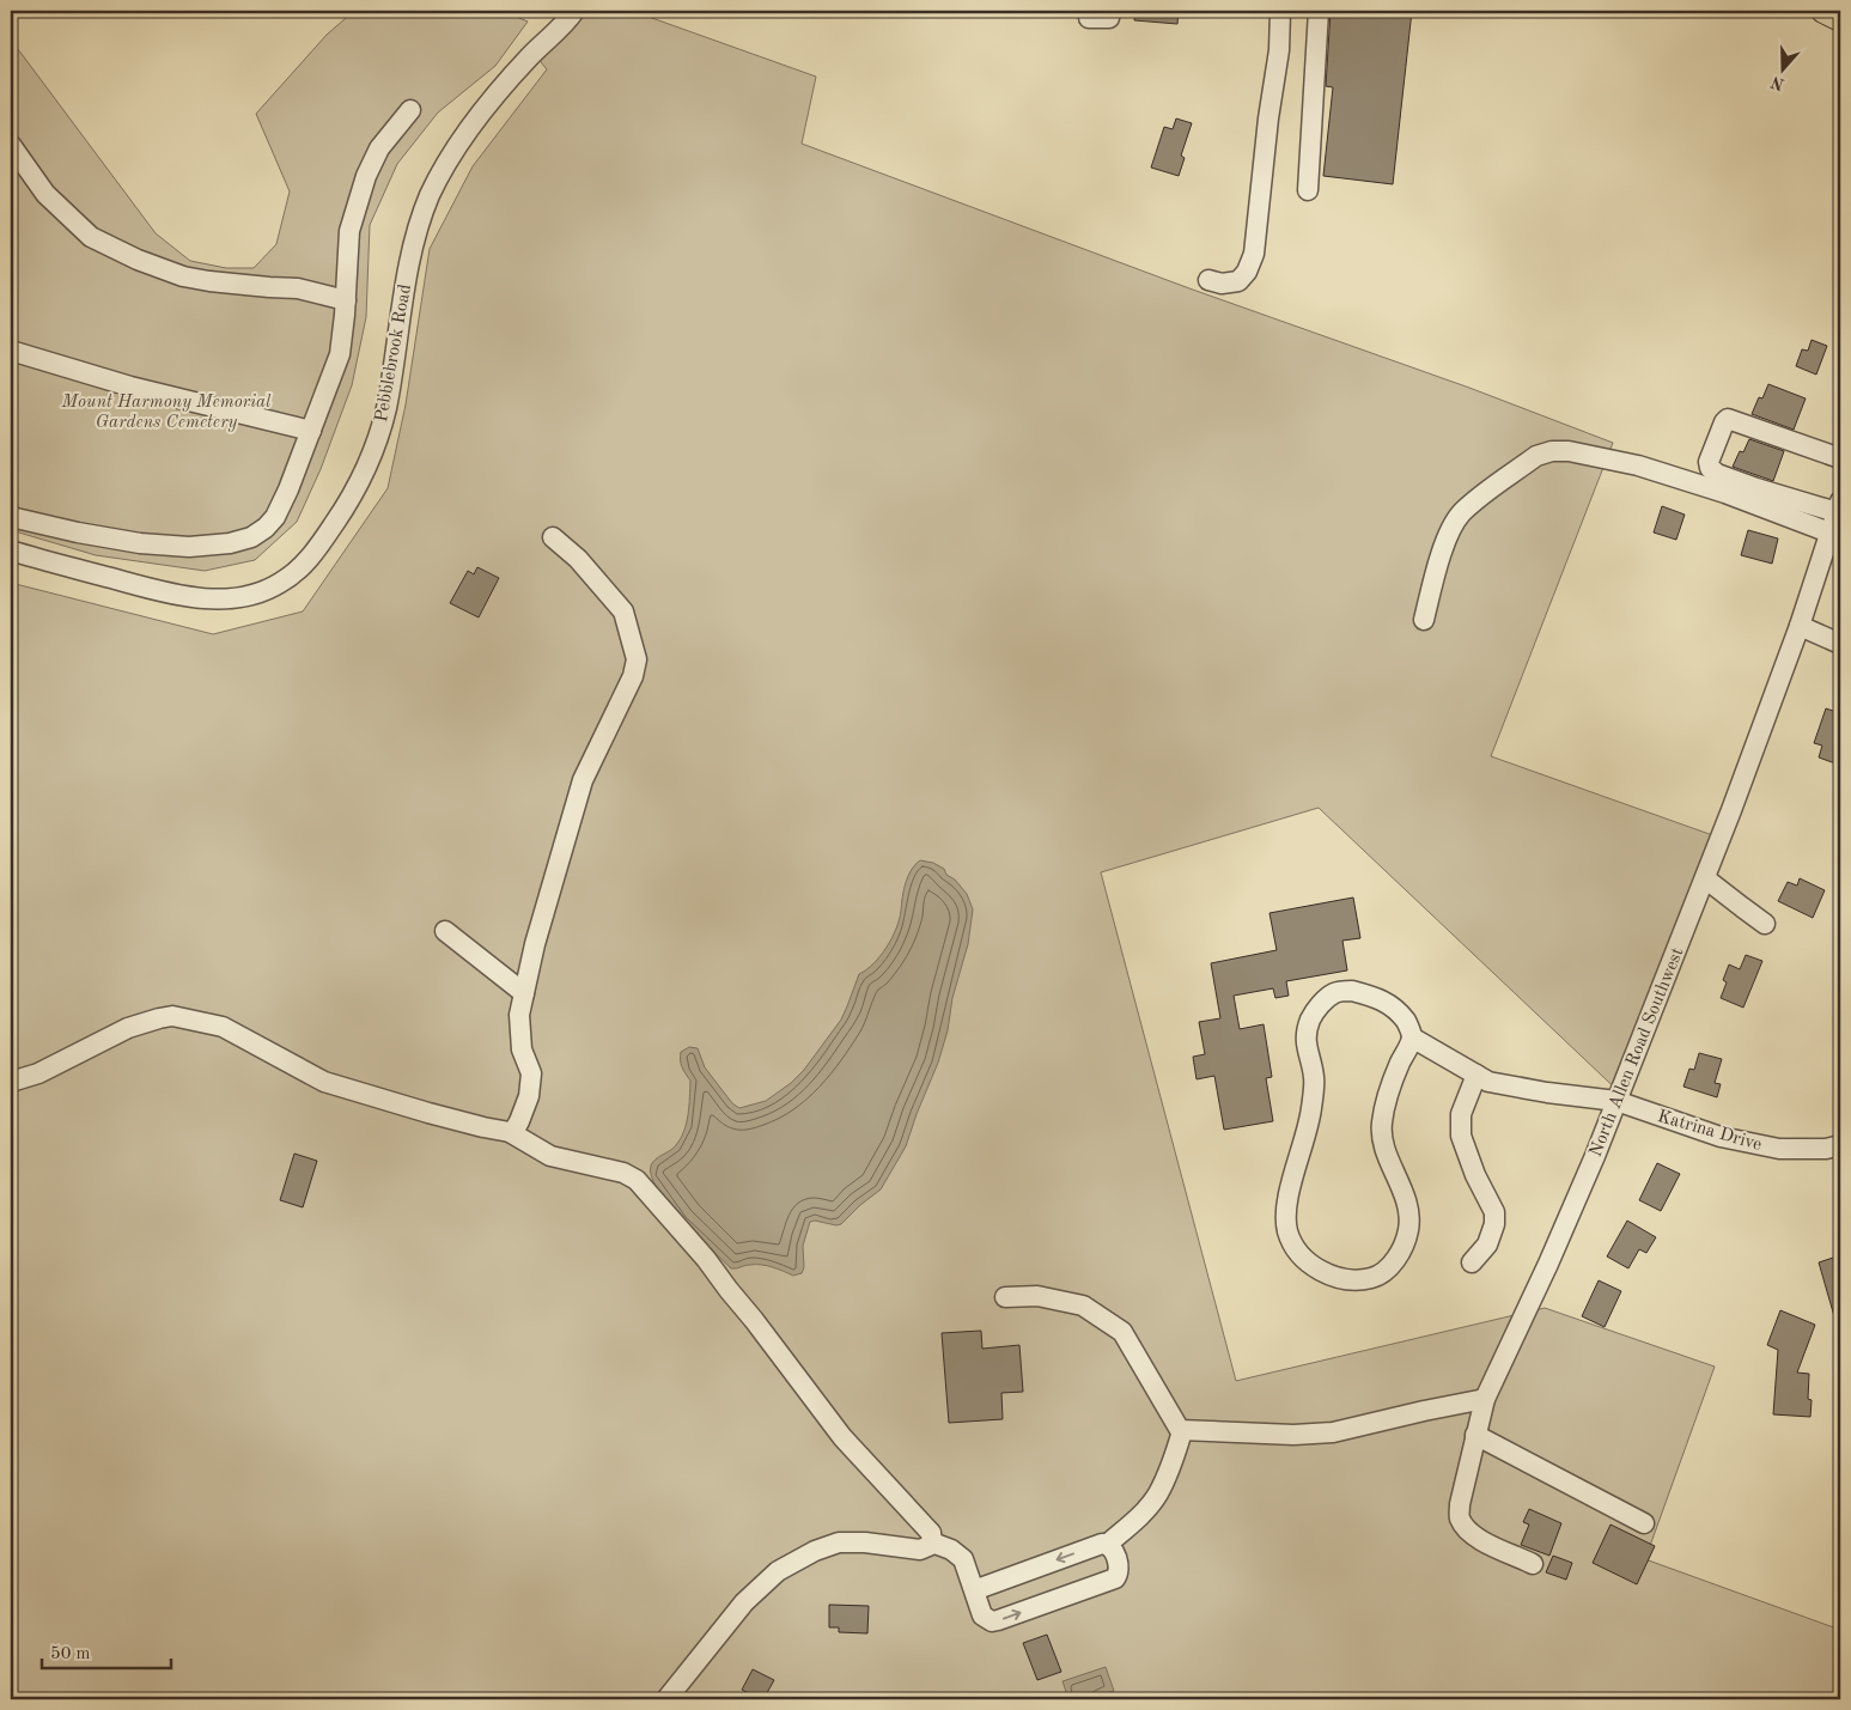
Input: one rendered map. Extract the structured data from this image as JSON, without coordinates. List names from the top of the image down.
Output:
{
  "streets": {
    "street": ["Pebblebrook Road", "North Allen Road Southwest", "Katrina Drive"]
  },
  "crossings": [
    ["North Allen Road Southwest", "Katrina Drive"]
  ],
  "parks": ["Mount Harmony Memorial Gardens Cemetery"],
  "scale_bar": "50 m",
  "north": "bottom"
}
